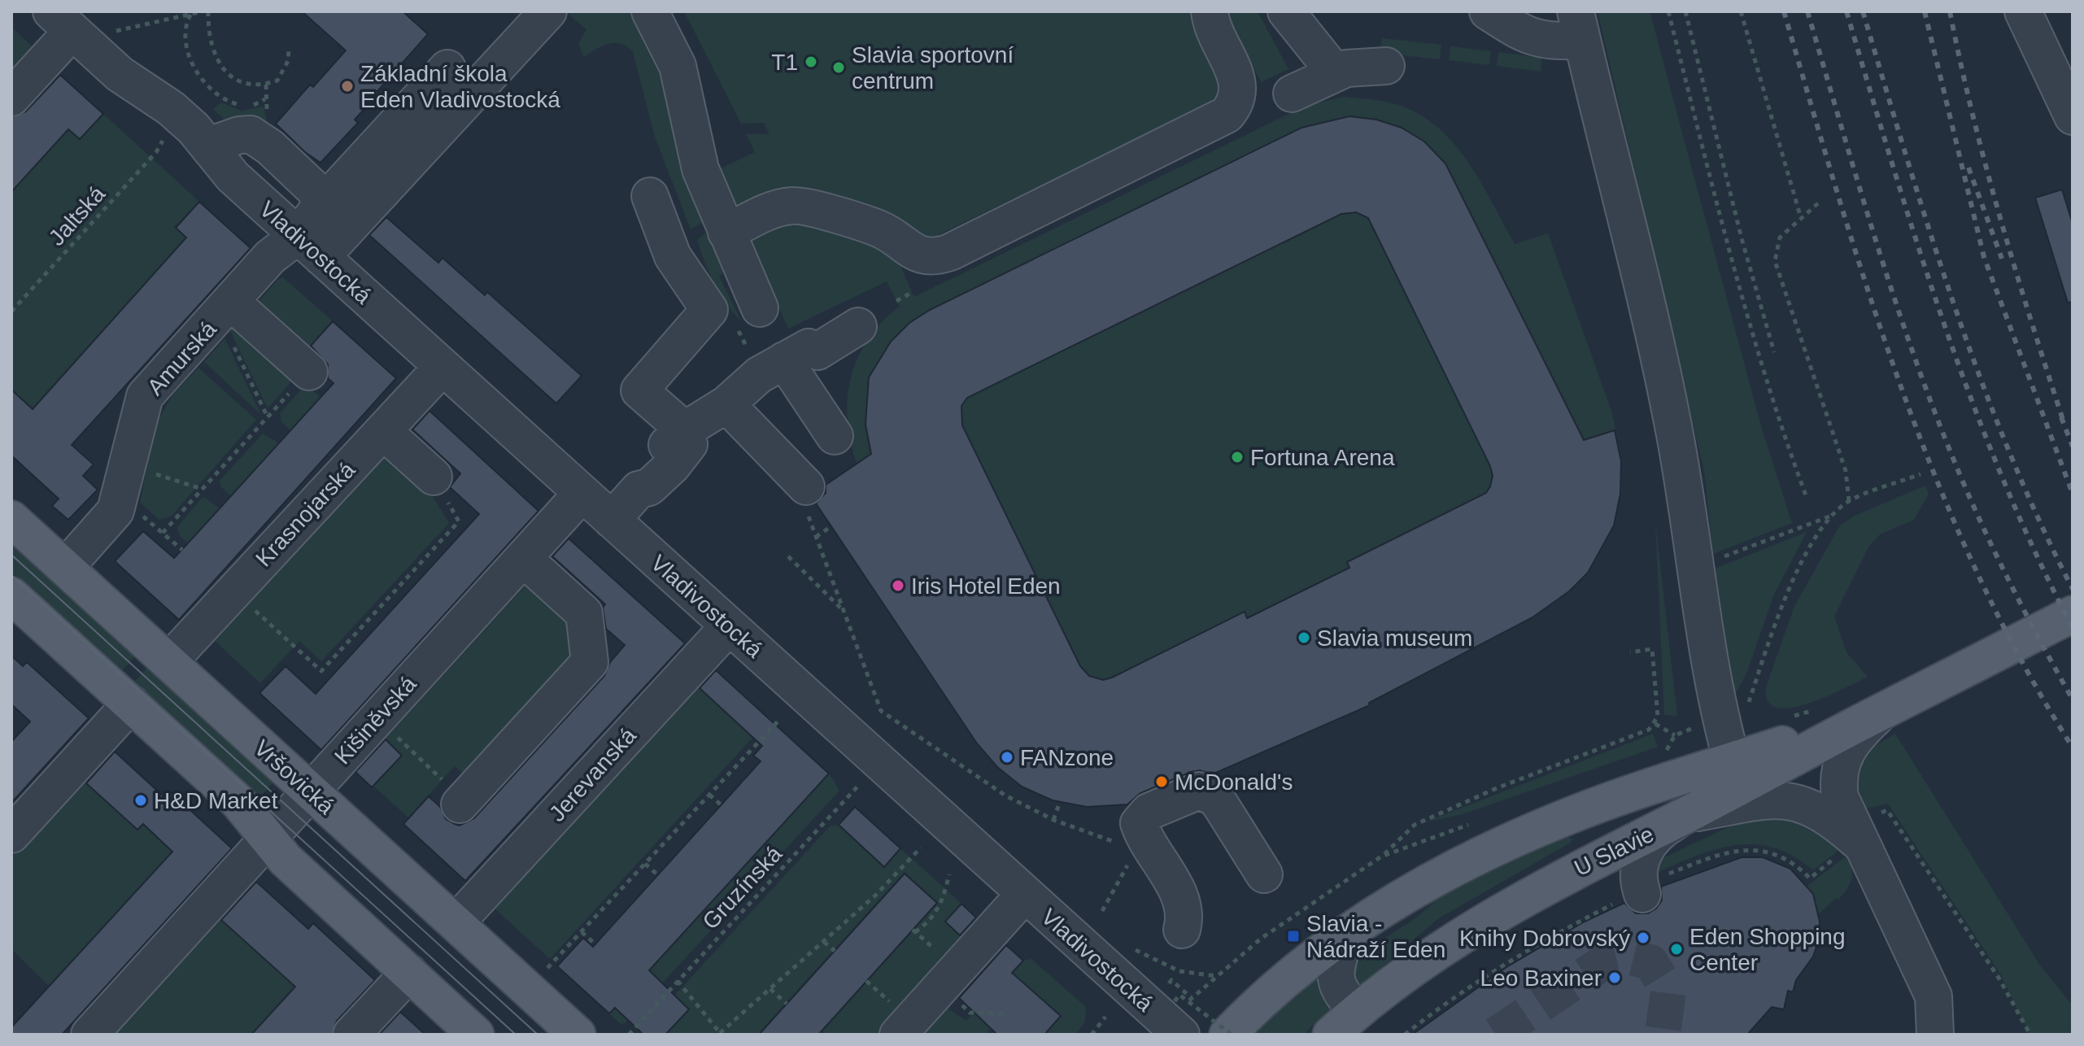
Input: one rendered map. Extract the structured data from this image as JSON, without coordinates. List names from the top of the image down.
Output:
{
  "streets": {
    "main road": ["Vršovická", "U Slavie"],
    "street": [
      "Vladivostocká",
      "Amurská",
      "Krasnojarská",
      "Kišiněvská",
      "Jerevanská"
    ],
    "path": ["Jaltská", "Gruzínská"]
  },
  "crossings": [
    ["Vladivostocká", "Amurská"],
    ["Vladivostocká", "Krasnojarská"],
    ["Vladivostocká", "Kišiněvská"],
    ["Vladivostocká", "Jerevanská"],
    ["Vladivostocká", "Gruzínská"],
    ["Amurská", "Vršovická"],
    ["Krasnojarská", "Vršovická"],
    ["Kišiněvská", "Vršovická"],
    ["Jerevanská", "Vršovická"]
  ],
  "places": {
    "other": [
      "T1",
      "Slavia sportovní centrum",
      "Základní škola Eden Vladivostocká",
      "Fortuna Arena",
      "Iris Hotel Eden",
      "Slavia museum",
      "FANzone",
      "McDonald's",
      "H&D Market",
      "Knihy Dobrovský",
      "Eden Shopping Center",
      "Leo Baxiner"
    ],
    "transit": ["Slavia - Nádraží Eden"]
  }
}
